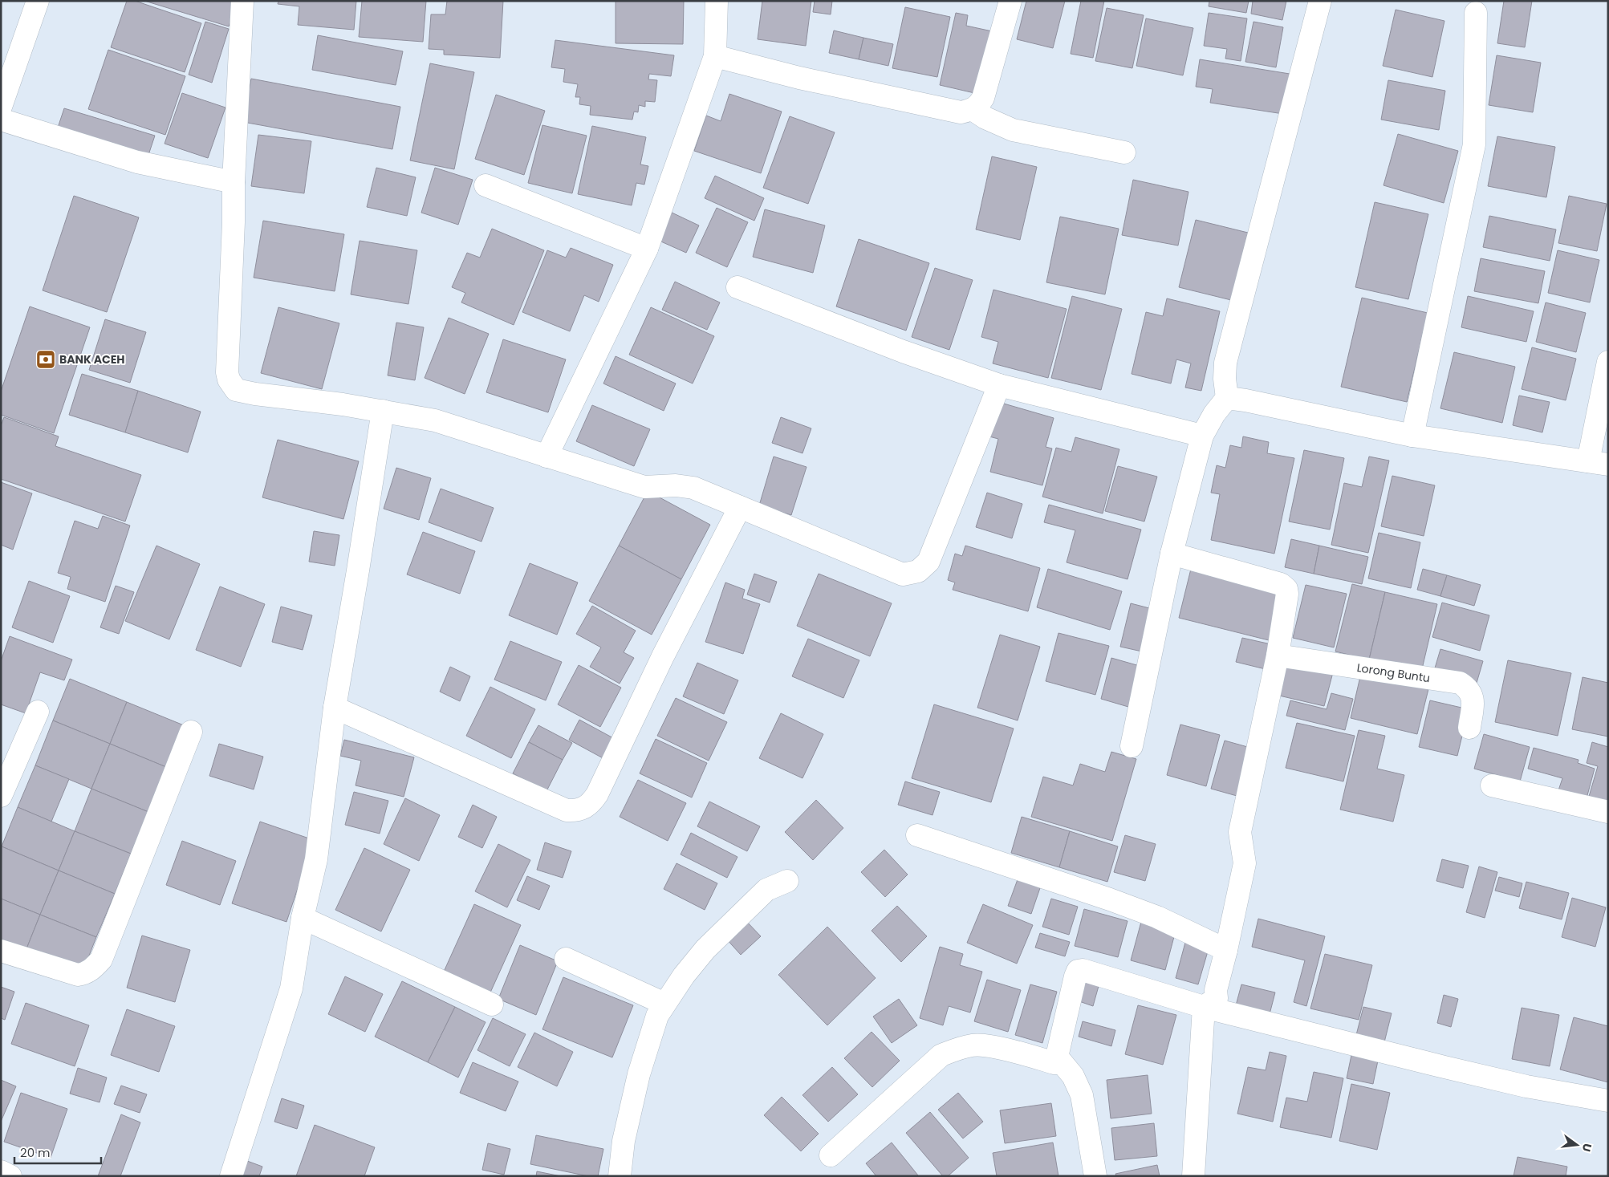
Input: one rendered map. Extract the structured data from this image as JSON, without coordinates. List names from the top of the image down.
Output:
{
  "streets": {
    "street": ["Lorong Buntu"]
  },
  "places": {
    "bank": ["BANK ACEH"]
  },
  "scale_bar": "20 m",
  "north": "right"
}
